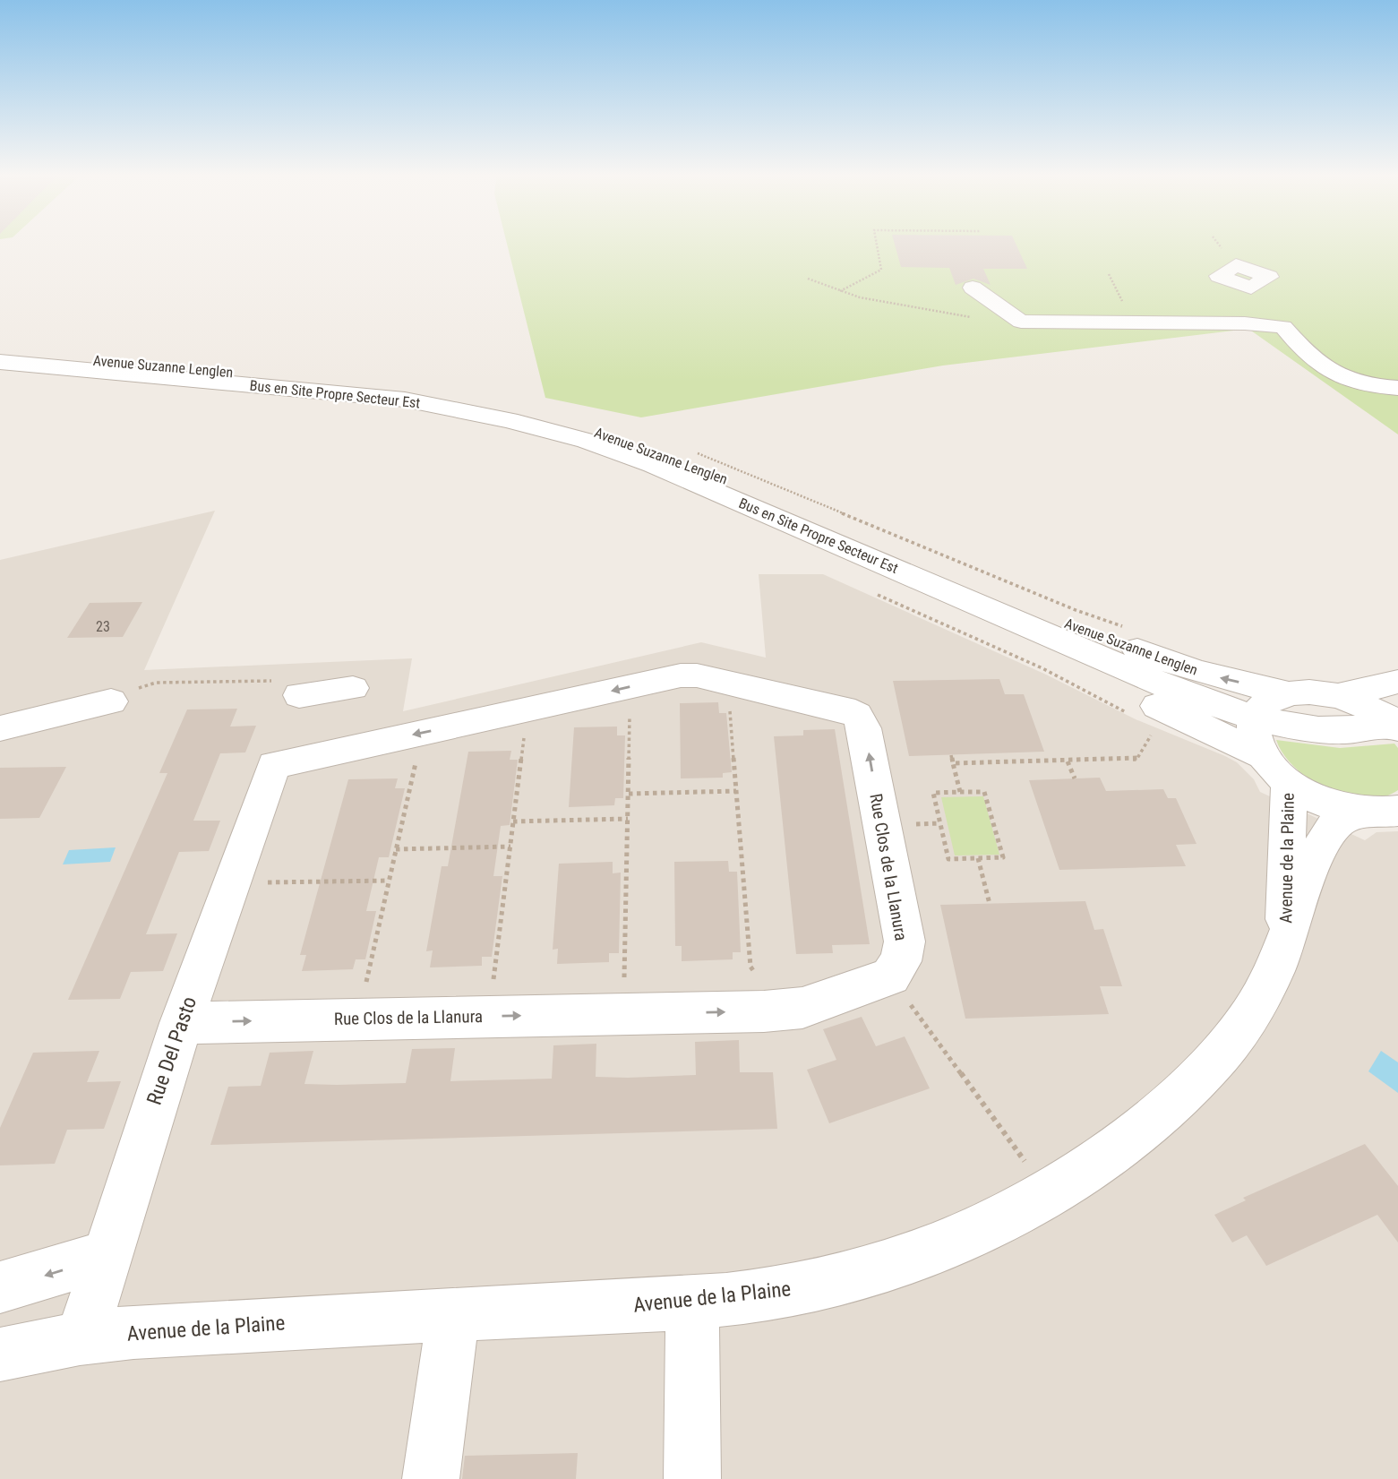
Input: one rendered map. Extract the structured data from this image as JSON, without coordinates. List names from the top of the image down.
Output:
{
  "streets": {
    "street": [
      "Avenue Suzanne Lenglen",
      "Bus en Site Propre Secteur Est",
      "Avenue de la Plaine",
      "Rue Clos de la Llanura",
      "Rue Del Pasto"
    ]
  },
  "crossings": [
    ["Avenue Suzanne Lenglen", "Avenue de la Plaine"],
    ["Bus en Site Propre Secteur Est", "Avenue de la Plaine"],
    ["Avenue de la Plaine", "Rue Del Pasto"],
    ["Rue Clos de la Llanura", "Rue Del Pasto"]
  ],
  "house_numbers": ["23"]
}
